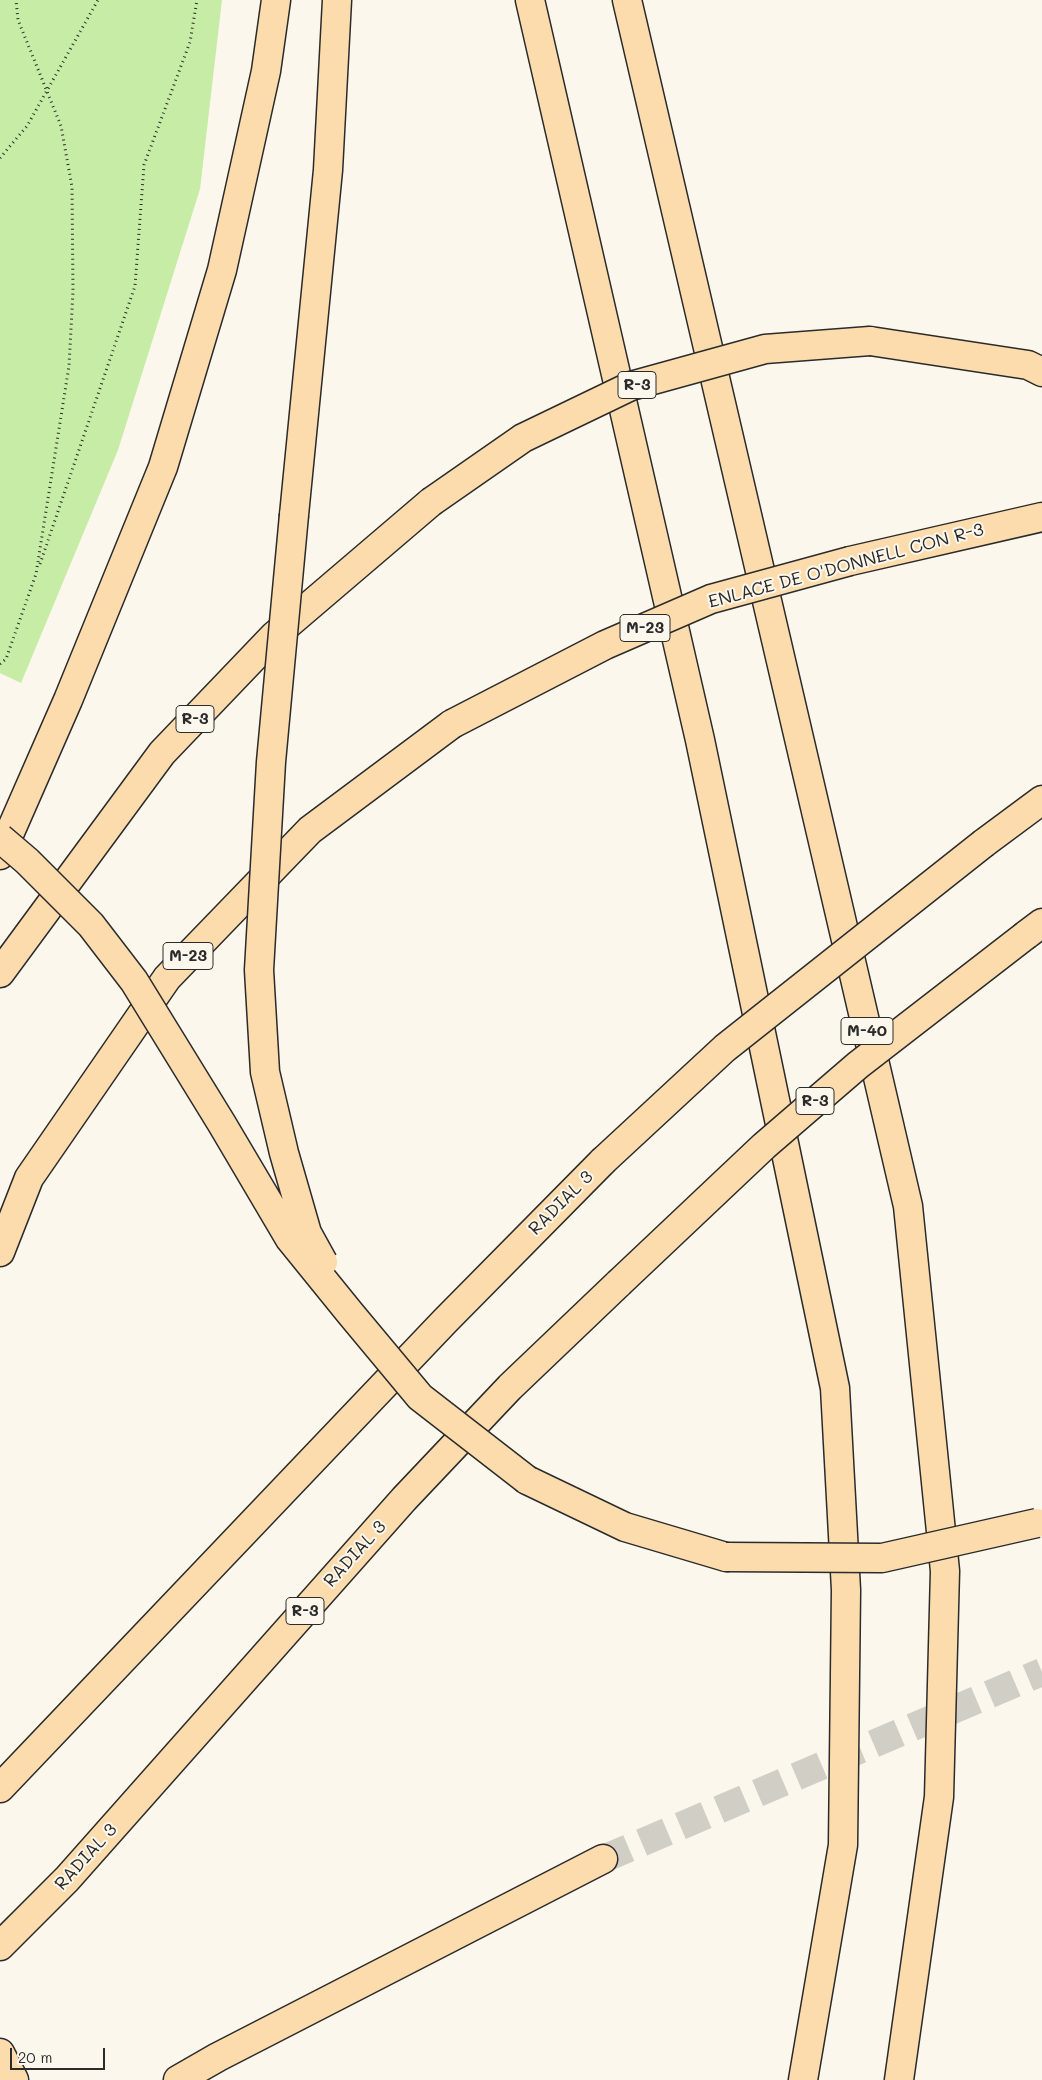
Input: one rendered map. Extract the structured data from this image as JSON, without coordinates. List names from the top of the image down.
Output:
{
  "streets": {
    "highway": [
      "R-3",
      "ENLACE DE O'DONNELL CON R-3",
      "M-23",
      "M-40",
      "RADIAL 3"
    ]
  },
  "scale_bar": "20 m"
}
